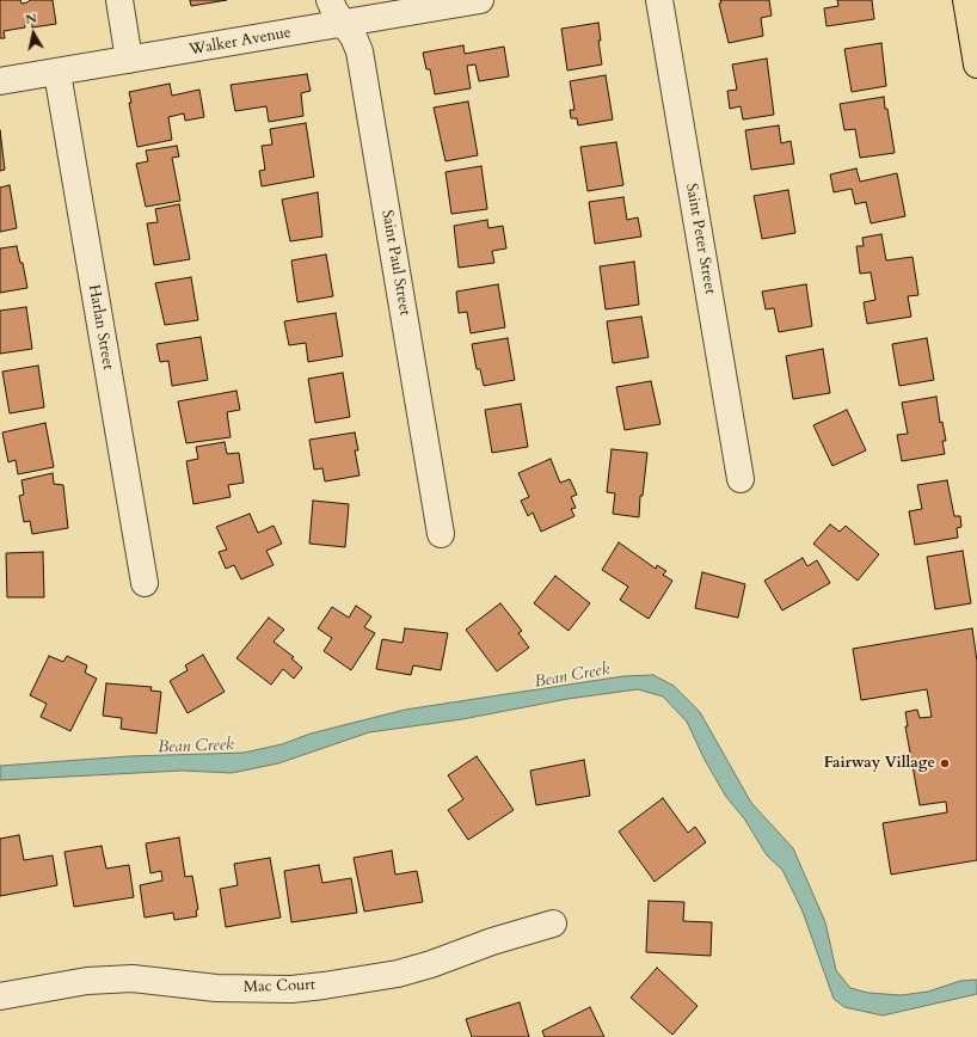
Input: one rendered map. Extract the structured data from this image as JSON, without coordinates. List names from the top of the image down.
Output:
{
  "streets": {
    "street": [
      "Walker Avenue",
      "Saint Peter Street",
      "Saint Paul Street",
      "Harlan Street",
      "Mac Court"
    ]
  },
  "crossings": [
    ["Walker Avenue", "Saint Paul Street"],
    ["Walker Avenue", "Harlan Street"]
  ],
  "water": ["Bean Creek"],
  "places": ["Fairway Village"],
  "north": "top"
}
